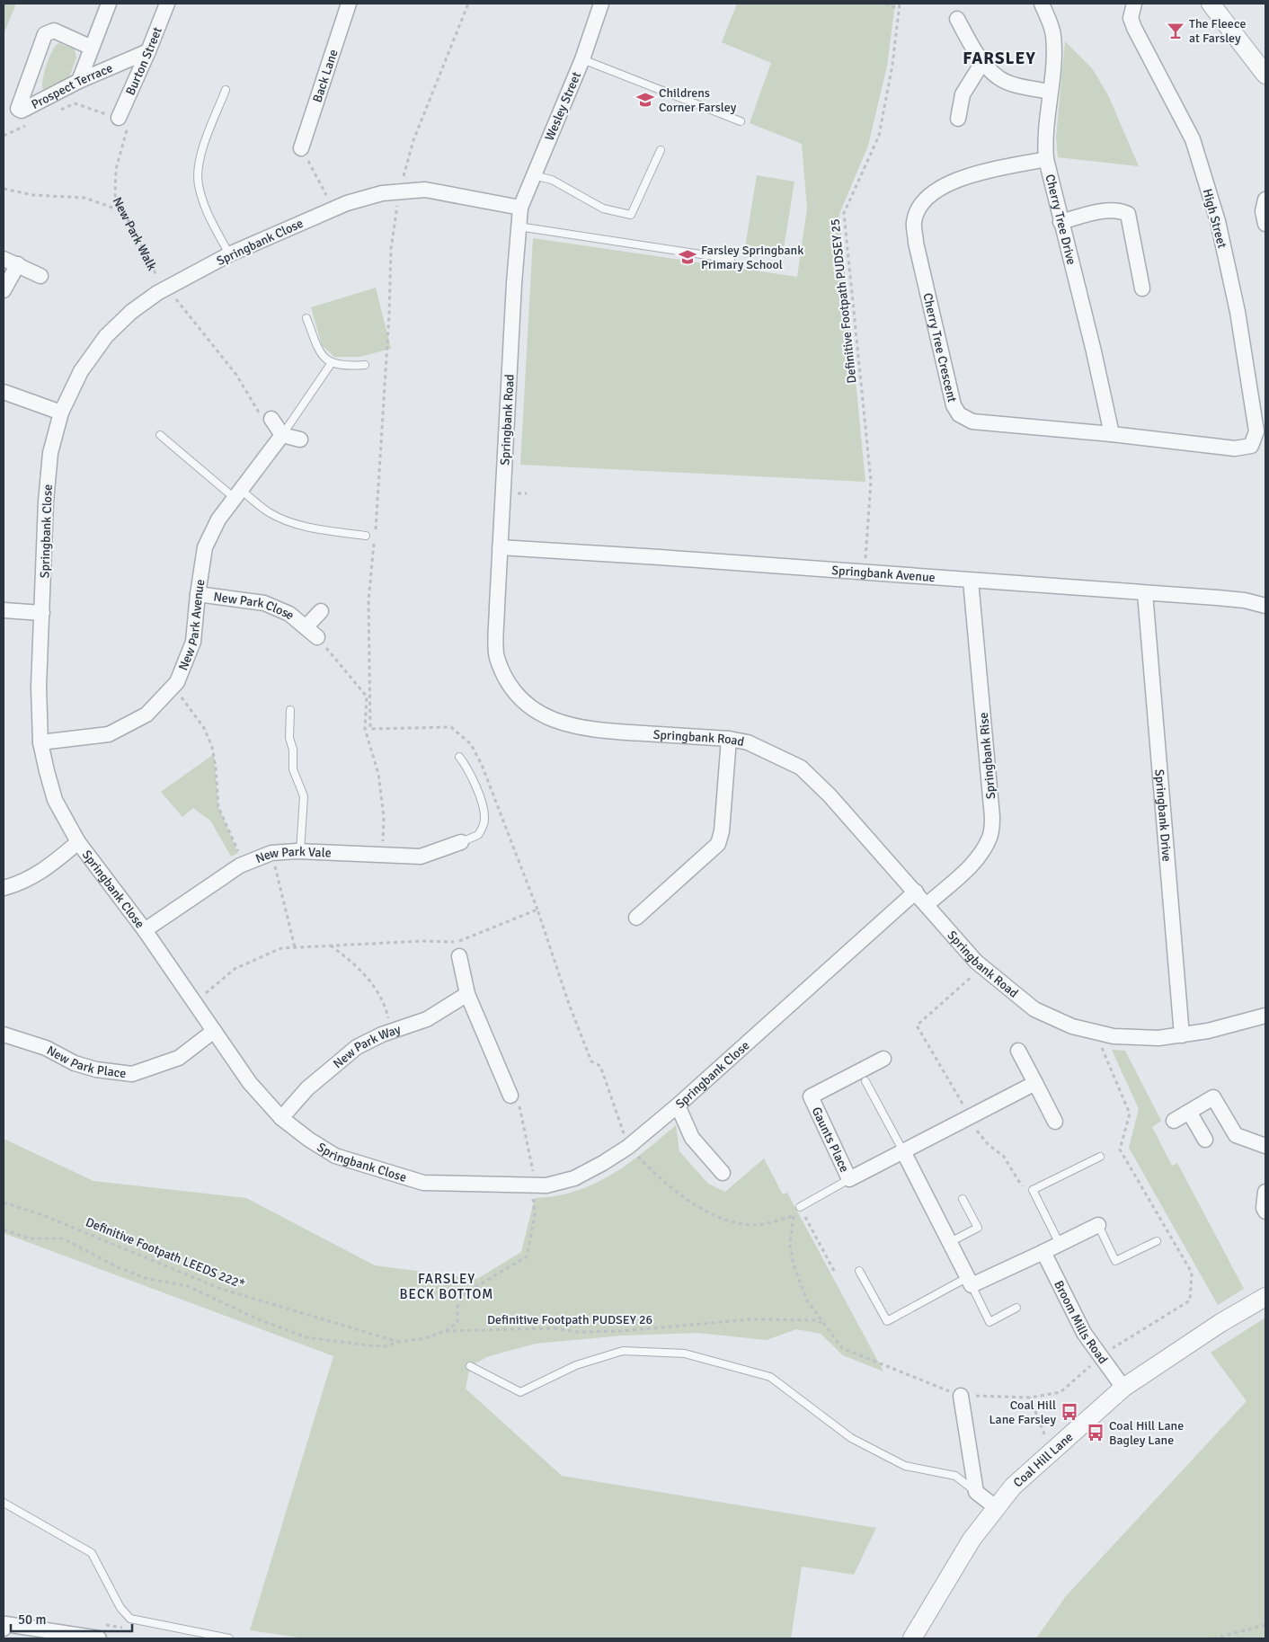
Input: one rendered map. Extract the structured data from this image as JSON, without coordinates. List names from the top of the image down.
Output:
{
  "streets": {
    "street": [
      "Burton Street",
      "Back Lane",
      "Prospect Terrace",
      "Wesley Street",
      "High Street",
      "Cherry Tree Drive",
      "Springbank Close",
      "Cherry Tree Crescent",
      "Springbank Road",
      "Springbank Avenue",
      "New Park Close",
      "New Park Avenue",
      "Springbank Rise",
      "Springbank Drive",
      "New Park Vale",
      "New Park Way",
      "New Park Place",
      "Gaunts Place",
      "Broom Mills Road",
      "Coal Hill Lane"
    ],
    "path": [
      "New Park Walk",
      "Definitive Footpath PUDSEY 25",
      "Definitive Footpath LEEDS 222*",
      "Definitive Footpath PUDSEY 26"
    ]
  },
  "crossings": [
    ["Burton Street", "Prospect Terrace"],
    ["Burton Street", "New Park Walk"],
    ["Wesley Street", "Springbank Close"],
    ["Wesley Street", "Springbank Road"],
    ["High Street", "Cherry Tree Crescent"],
    ["Cherry Tree Drive", "Cherry Tree Crescent"],
    ["New Park Walk", "Springbank Close"],
    ["Springbank Close", "Springbank Road"],
    ["Springbank Close", "New Park Avenue"],
    ["Springbank Close", "New Park Vale"],
    ["Springbank Close", "New Park Way"],
    ["Springbank Close", "New Park Place"],
    ["Definitive Footpath PUDSEY 25", "Springbank Avenue"],
    ["Springbank Road", "Springbank Avenue"],
    ["Springbank Road", "Springbank Rise"],
    ["Springbank Road", "Springbank Drive"],
    ["Springbank Avenue", "Springbank Rise"],
    ["Springbank Avenue", "Springbank Drive"],
    ["New Park Close", "New Park Avenue"],
    ["Definitive Footpath LEEDS 222*", "Definitive Footpath PUDSEY 26"],
    ["Broom Mills Road", "Coal Hill Lane"]
  ],
  "districts": ["FARSLEY", "FARSLEY BECK BOTTOM"],
  "places": {
    "bar": ["The Fleece at Farsley"],
    "school or university": ["Childrens Corner Farsley", "Farsley Springbank Primary School"],
    "bus stop": ["Coal Hill Lane Farsley", "Coal Hill Lane Bagley Lane"]
  },
  "scale_bar": "50 m"
}
